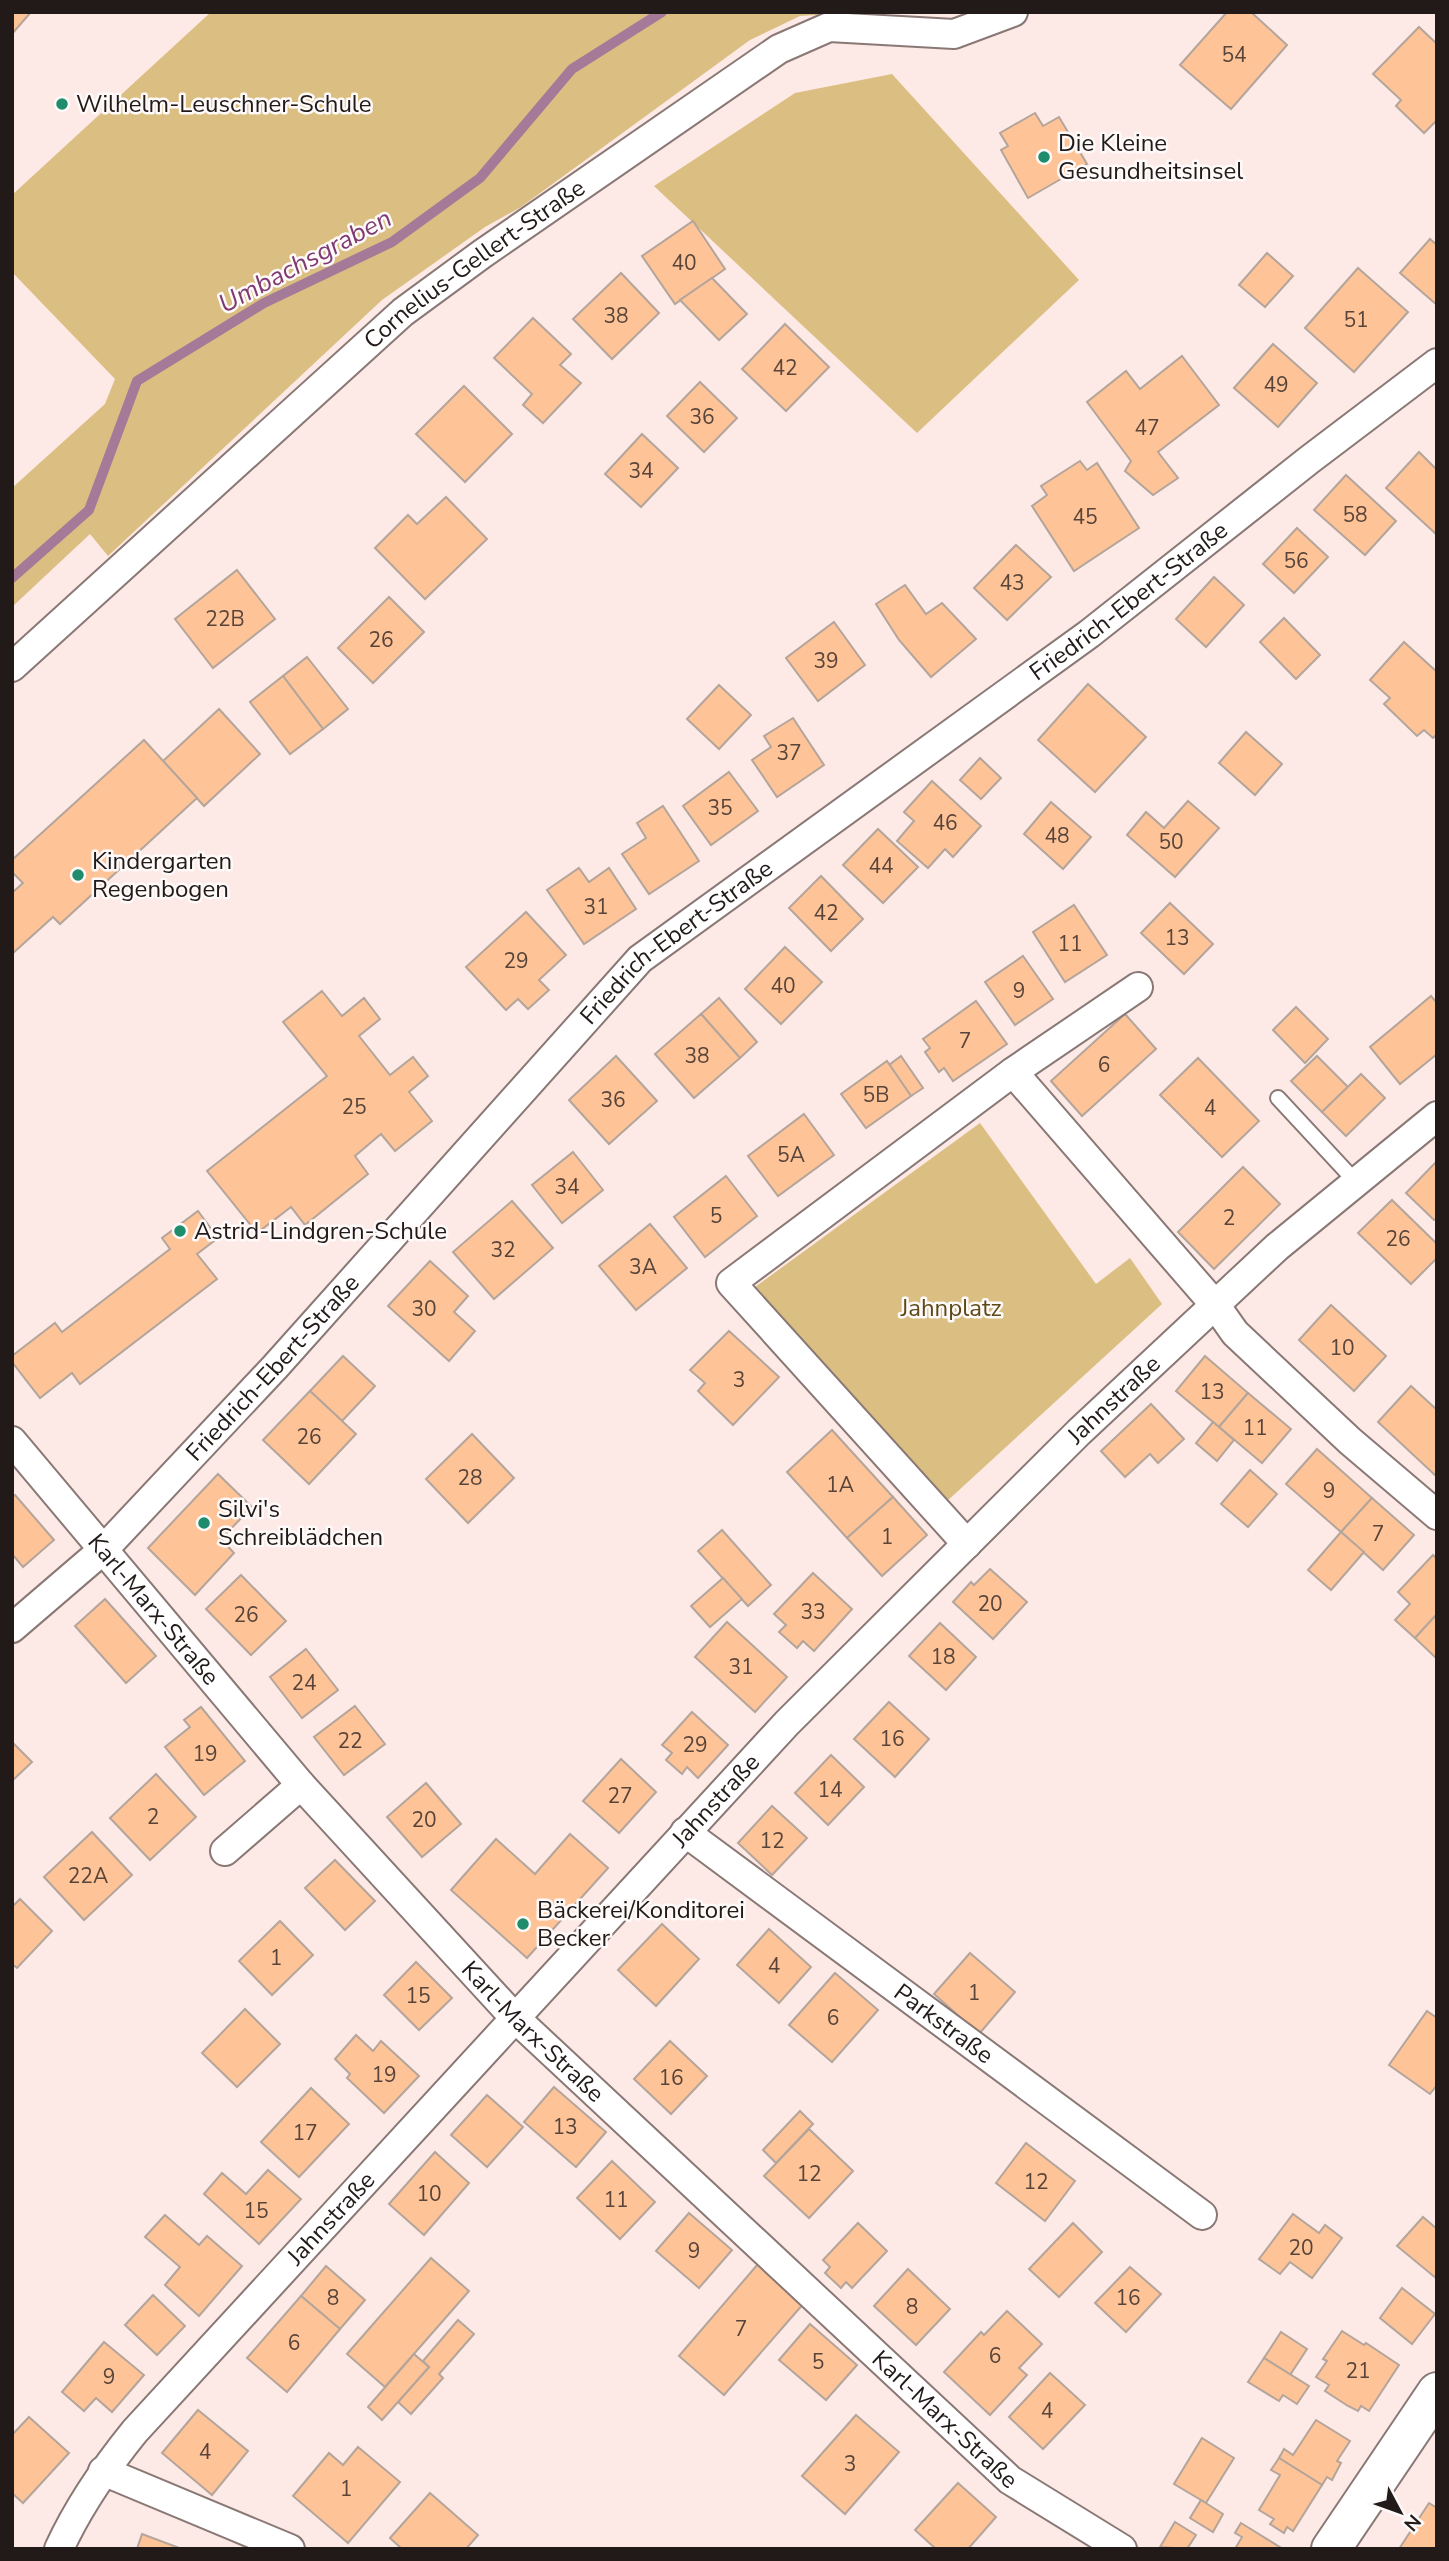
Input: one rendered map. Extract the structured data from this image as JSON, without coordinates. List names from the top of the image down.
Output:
{
  "streets": {
    "street": [
      "Cornelius-Gellert-Straße",
      "Friedrich-Ebert-Straße",
      "Jahnstraße",
      "Karl-Marx-Straße",
      "Parkstraße"
    ]
  },
  "crossings": [
    ["Friedrich-Ebert-Straße", "Karl-Marx-Straße"],
    ["Jahnstraße", "Karl-Marx-Straße"],
    ["Jahnstraße", "Parkstraße"]
  ],
  "water": ["Umbachsgraben"],
  "parks": ["Jahnplatz"],
  "places": [
    "Wilhelm-Leuschner-Schule",
    "Die Kleine Gesundheitsinsel",
    "Kindergarten Regenbogen",
    "Astrid-Lindgren-Schule",
    "Silvi's Schreiblädchen",
    "Bäckerei/Konditorei Becker"
  ],
  "house_numbers": [
    "54",
    "40",
    "38",
    "51",
    "42",
    "49",
    "36",
    "47",
    "34",
    "58",
    "45",
    "56",
    "43",
    "22B",
    "26",
    "39",
    "37",
    "35",
    "46",
    "48",
    "50",
    "44",
    "31",
    "42",
    "13",
    "11",
    "29",
    "40",
    "9",
    "7",
    "38",
    "6",
    "5B",
    "36",
    "25",
    "4",
    "5A",
    "34",
    "5",
    "2",
    "26",
    "32",
    "3A",
    "30",
    "10",
    "3",
    "13",
    "11",
    "26",
    "28",
    "1A",
    "9",
    "7",
    "1",
    "20",
    "33",
    "26",
    "18",
    "31",
    "24",
    "16",
    "22",
    "29",
    "19",
    "14",
    "27",
    "2",
    "20",
    "12",
    "22A",
    "1",
    "4",
    "1",
    "15",
    "6",
    "19",
    "16",
    "13",
    "17",
    "12",
    "12",
    "10",
    "11",
    "15",
    "20",
    "9",
    "8",
    "16",
    "8",
    "7",
    "6",
    "6",
    "5",
    "21",
    "9",
    "4",
    "4",
    "3",
    "1"
  ],
  "north": "bottom right"
}
